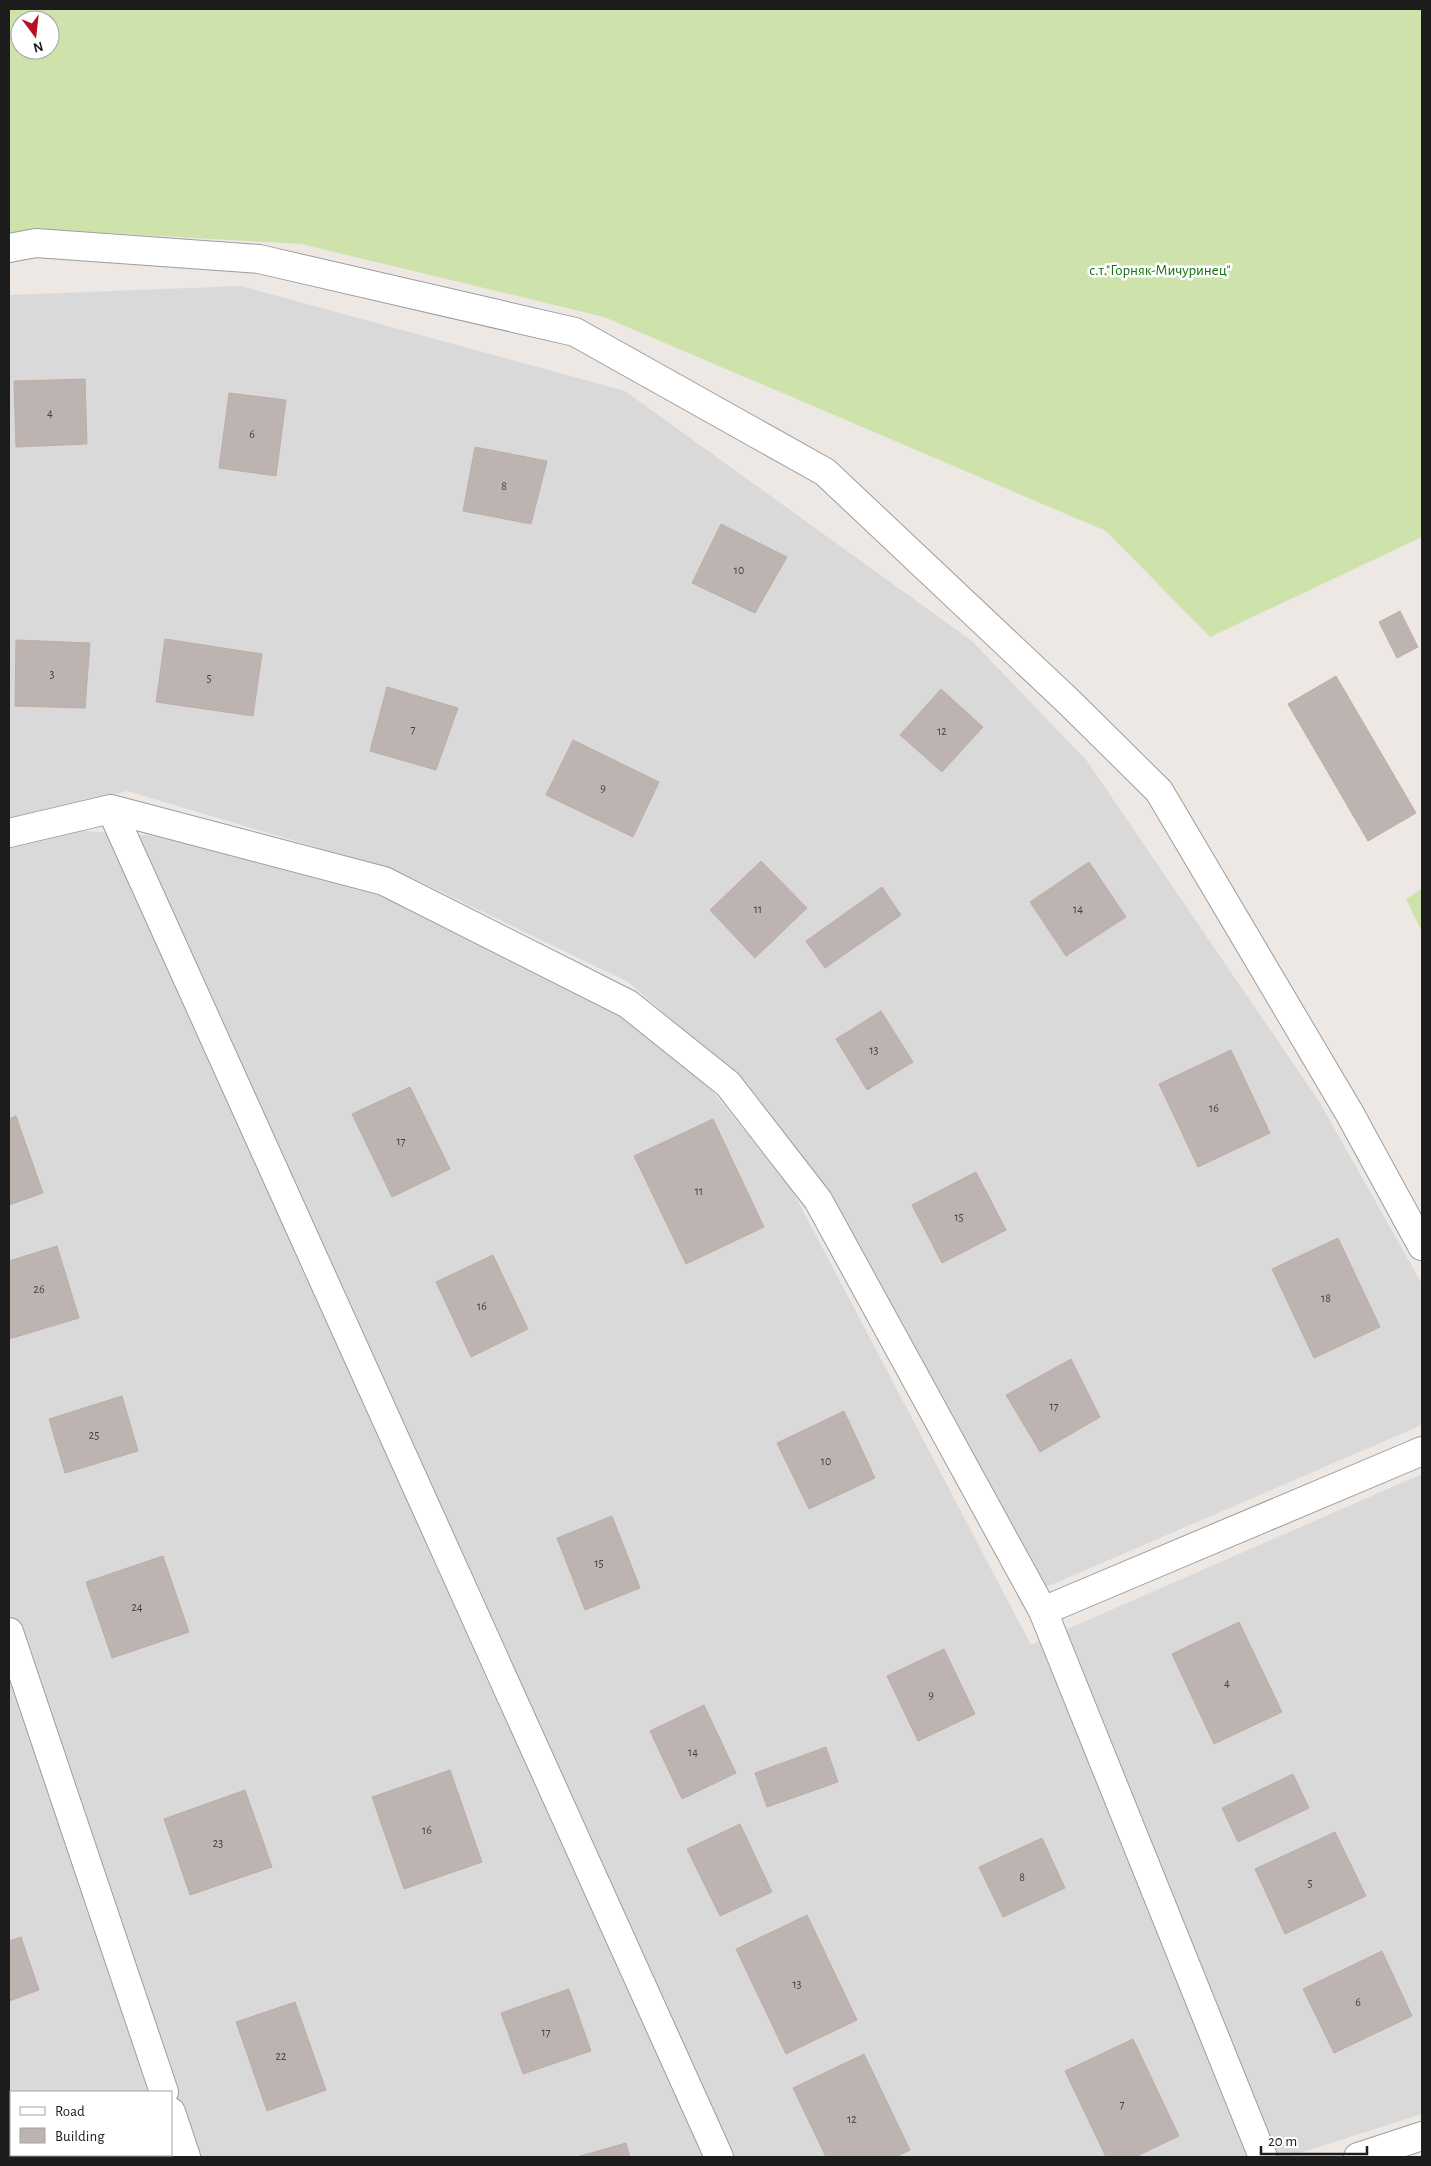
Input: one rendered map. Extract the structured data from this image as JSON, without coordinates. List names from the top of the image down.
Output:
{
  "parks": ["с.т.\"Горняк-Мичуринец\""],
  "house_numbers": [
    "4",
    "6",
    "8",
    "10",
    "3",
    "5",
    "7",
    "12",
    "9",
    "11",
    "14",
    "13",
    "16",
    "17",
    "11",
    "15",
    "26",
    "18",
    "16",
    "17",
    "25",
    "10",
    "15",
    "24",
    "4",
    "9",
    "14",
    "16",
    "23",
    "8",
    "5",
    "13",
    "6",
    "17",
    "22",
    "7",
    "12"
  ],
  "legend": ["Road", "Building"],
  "scale_bar": "20 m",
  "north": "bottom"
}
